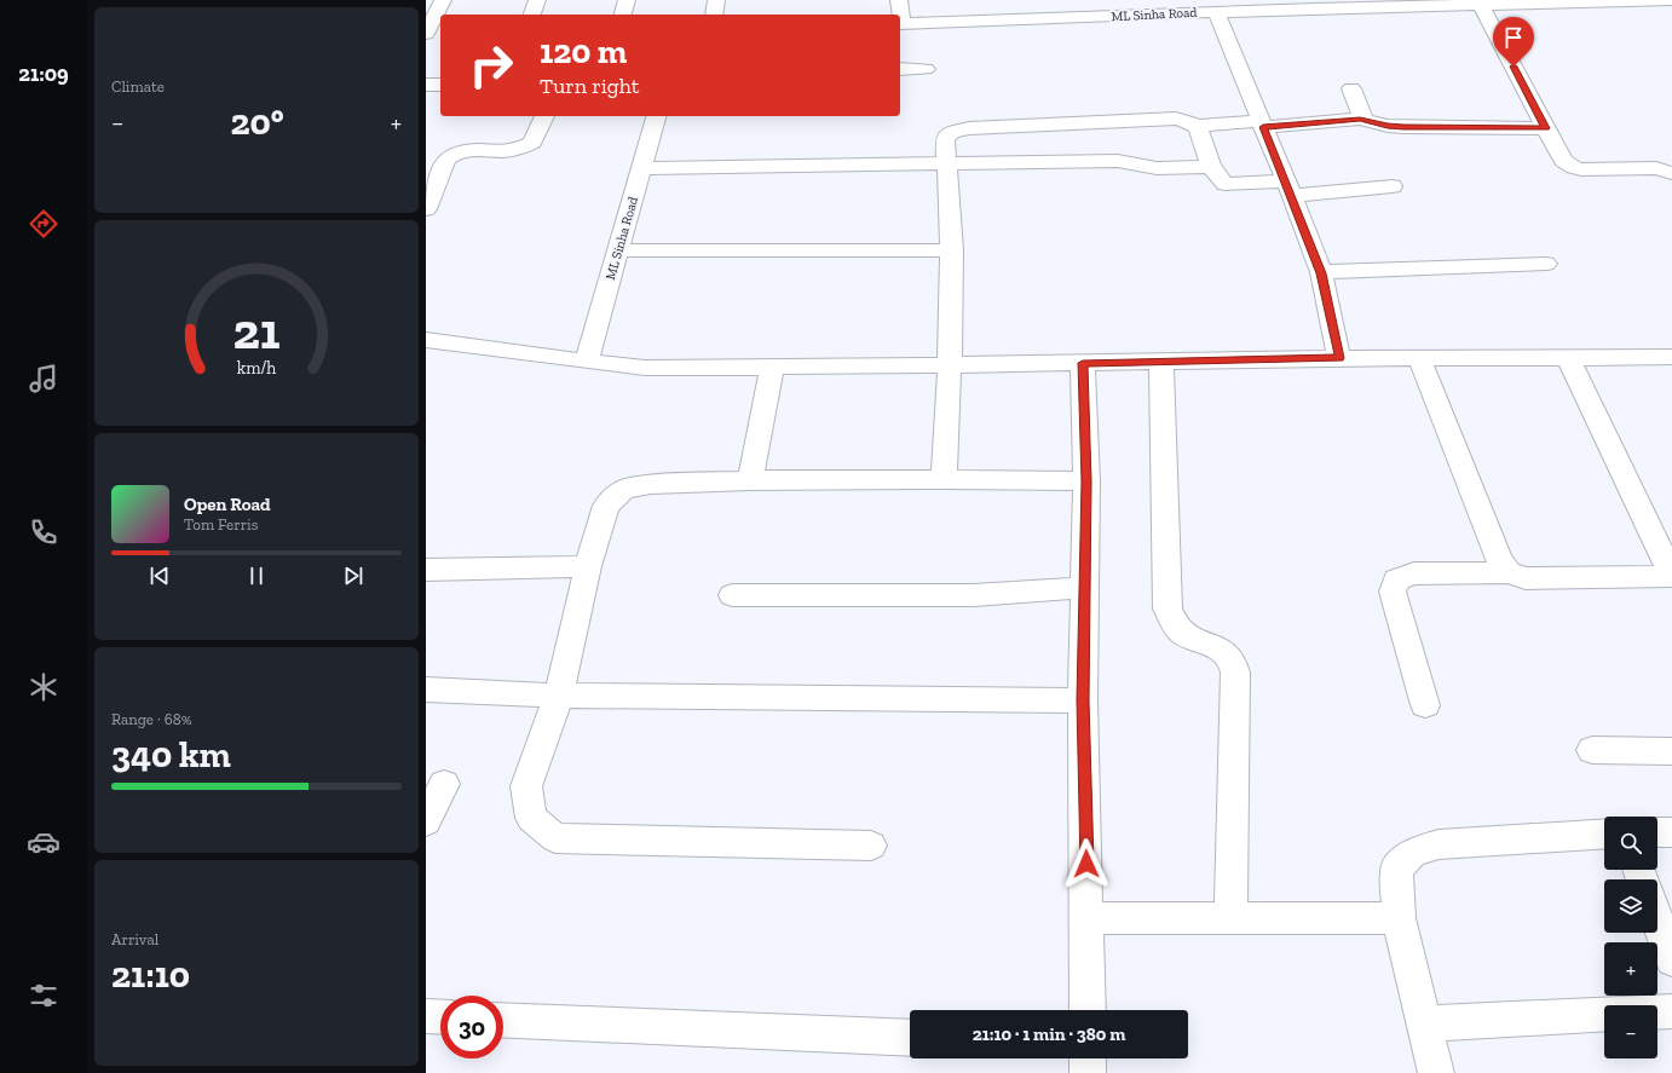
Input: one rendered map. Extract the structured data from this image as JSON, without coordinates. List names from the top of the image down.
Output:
{
  "streets": {
    "street": ["ML Sinha Road"]
  },
  "page": {
    "tabs": "21:09",
    "tile": [
      "Climate",
      ["Range · 68%", "340 km"],
      ["Arrival", "21:10"]
    ],
    "turn": ["120 m", "Turn right"],
    "heat": ["−", "20°", "+"],
    "song": ["Open Road", "Tom Ferris"],
    "map_buttons": ["+", "−"],
    "limit": "30",
    "trip": "21:10 · 1 min · 380 m",
    "gauge": ["21", "km/h"]
  }
}
